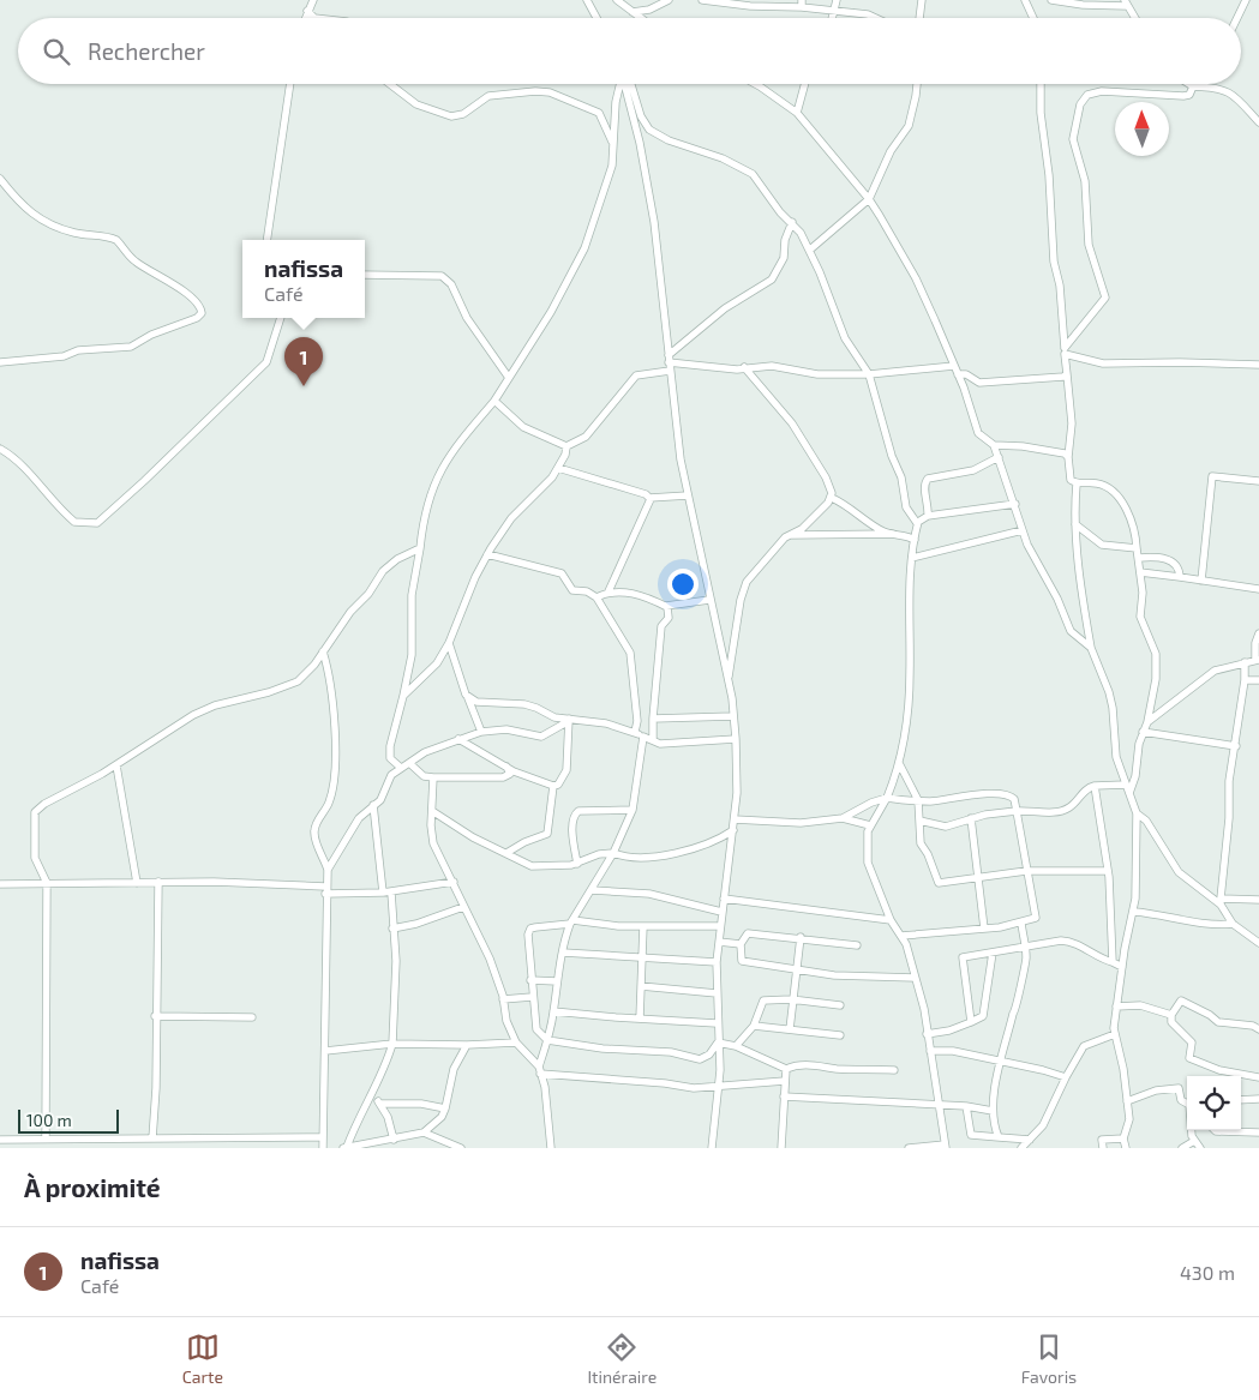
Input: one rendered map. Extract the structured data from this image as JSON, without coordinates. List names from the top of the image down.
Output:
{
  "scale_bar": "100 m",
  "north": "top",
  "page": {
    "search": "Rechercher",
    "popup": ["nafissa", "Café"],
    "pins": "1",
    "scale": "100 m",
    "heading": "À proximité",
    "list": [
      {
        "mark": "1",
        "name": "nafissa",
        "note": "Café",
        "value": "430 m"
      }
    ],
    "nav": ["Carte", "Itinéraire", "Favoris"]
  }
}
